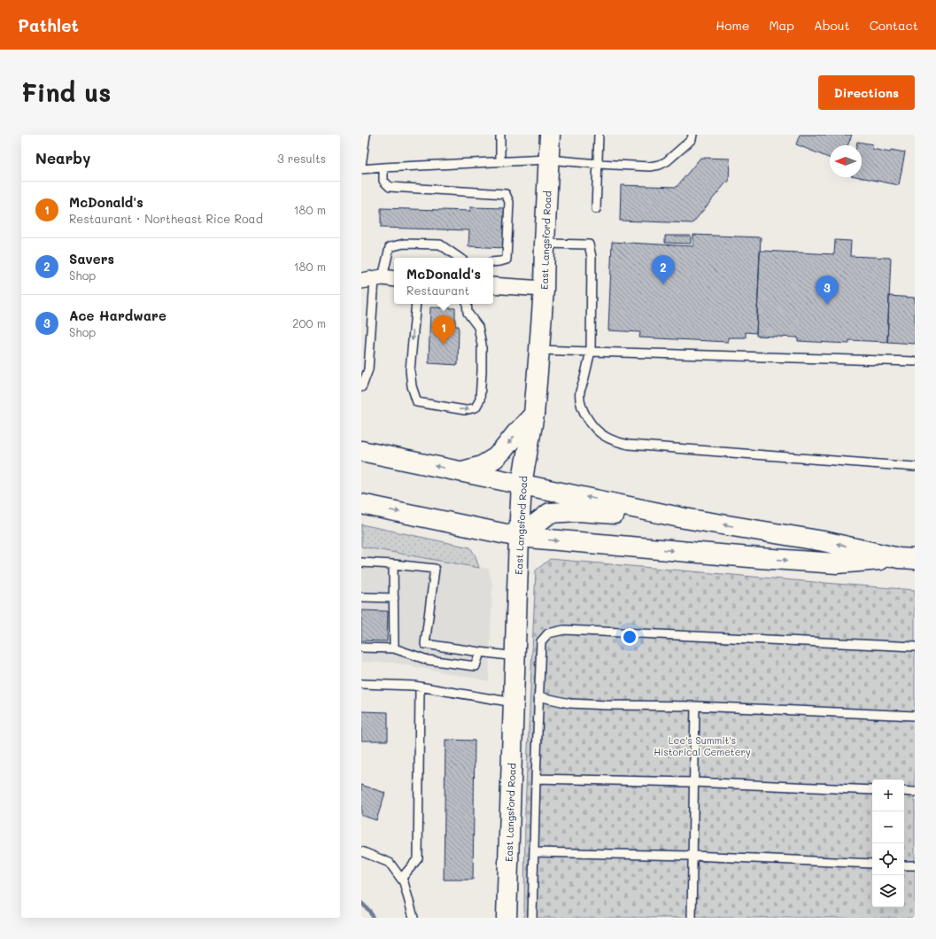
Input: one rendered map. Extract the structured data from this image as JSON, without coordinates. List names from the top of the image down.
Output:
{
  "streets": {
    "main road": ["East Langsford Road"]
  },
  "parks": ["Lee's Summit's Historical Cemetery"],
  "north": "left",
  "page": {
    "header": "Pathlet",
    "nav": [
      "Home",
      "Map",
      "About",
      "Contact"
    ],
    "buttons": "Directions",
    "title": "Find us",
    "heading": ["Nearby", "3 results"],
    "list": [
      {
        "mark": "1",
        "name": "McDonald's",
        "note": "Restaurant · Northeast Rice Road",
        "value": "180 m"
      },
      {
        "mark": "2",
        "name": "Savers",
        "note": "Shop",
        "value": "180 m"
      },
      {
        "mark": "3",
        "name": "Ace Hardware",
        "note": "Shop",
        "value": "200 m"
      }
    ],
    "pins": ["2", "3", "1"],
    "popup": ["McDonald's", "Restaurant"],
    "map_buttons": ["+", "−"]
  }
}
